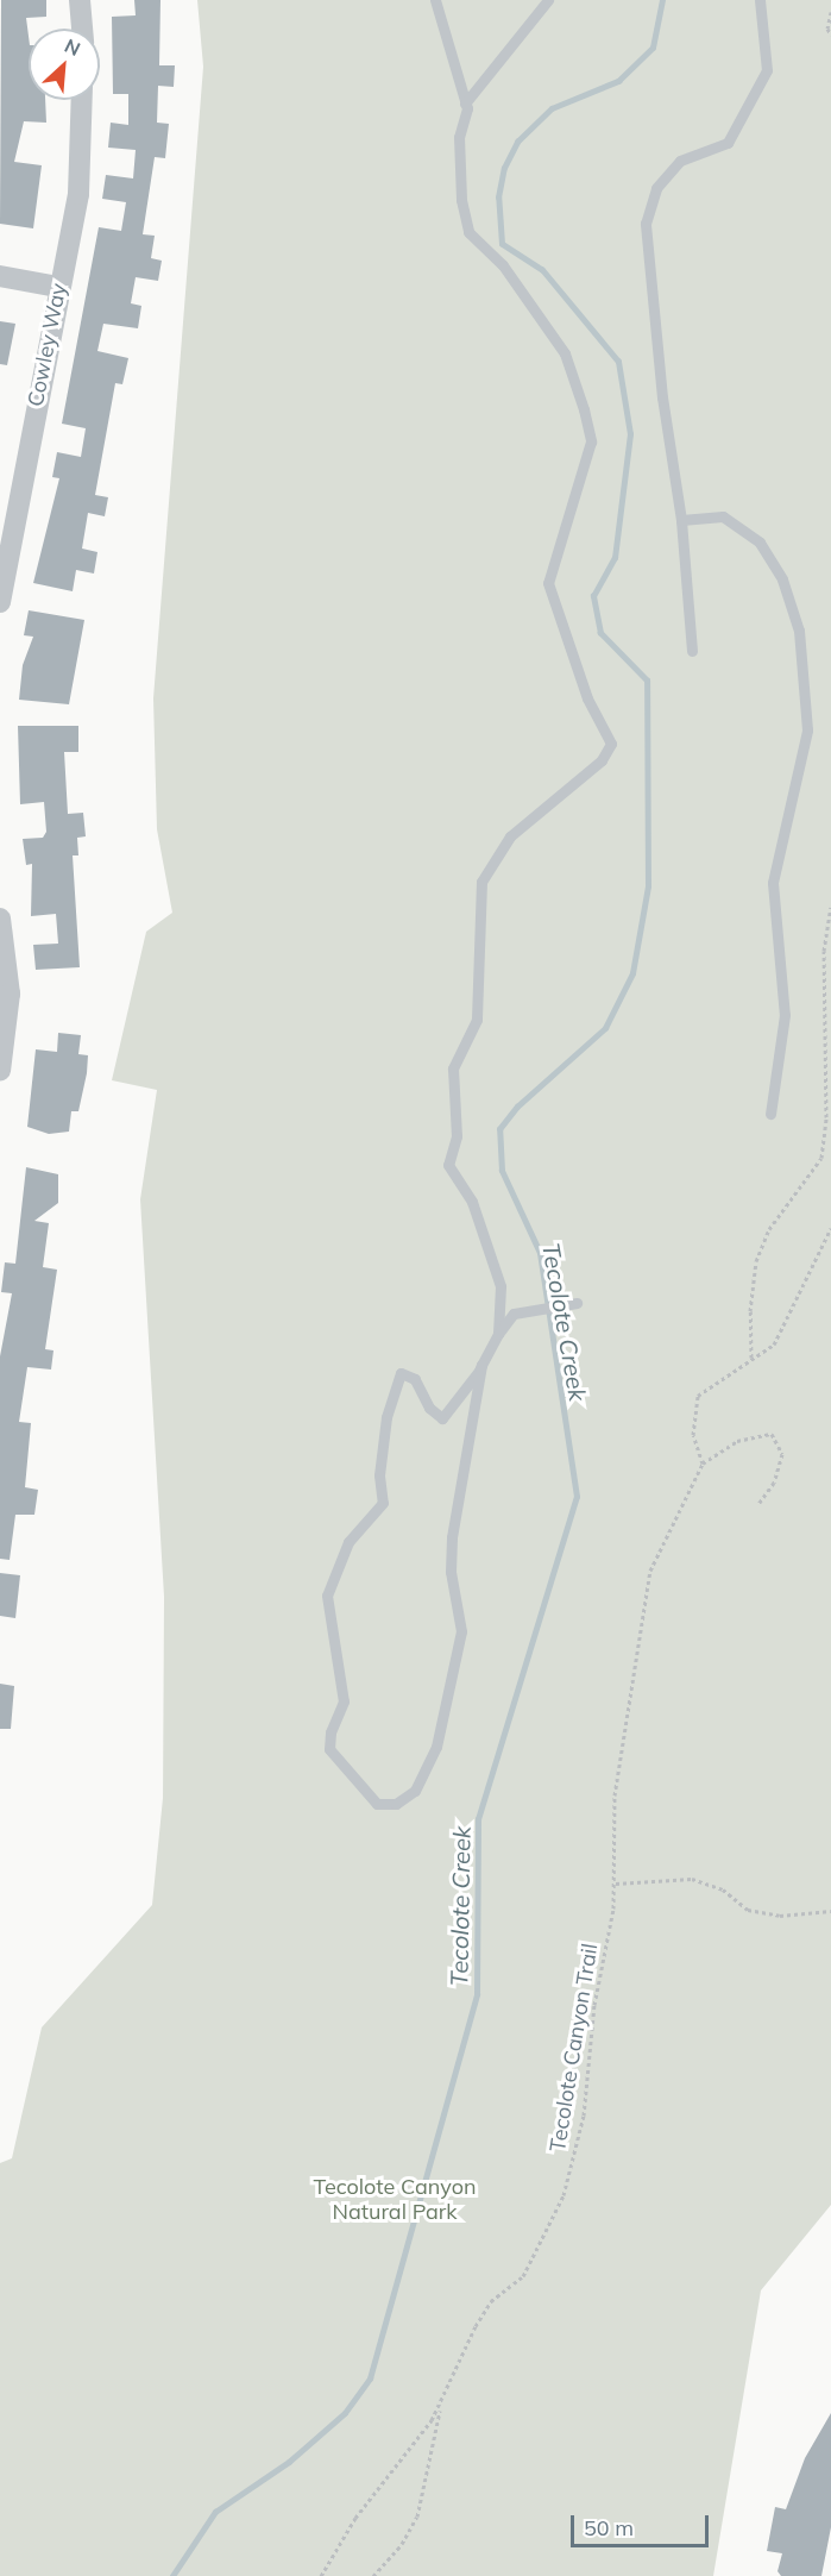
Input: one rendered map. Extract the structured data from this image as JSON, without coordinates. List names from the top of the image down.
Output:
{
  "streets": {
    "street": ["Cowley Way"],
    "path": ["Tecolote Canyon Trail"]
  },
  "water": ["Tecolote Creek"],
  "parks": ["Tecolote Canyon Natural Park"],
  "scale_bar": "50 m",
  "north": "top right"
}
